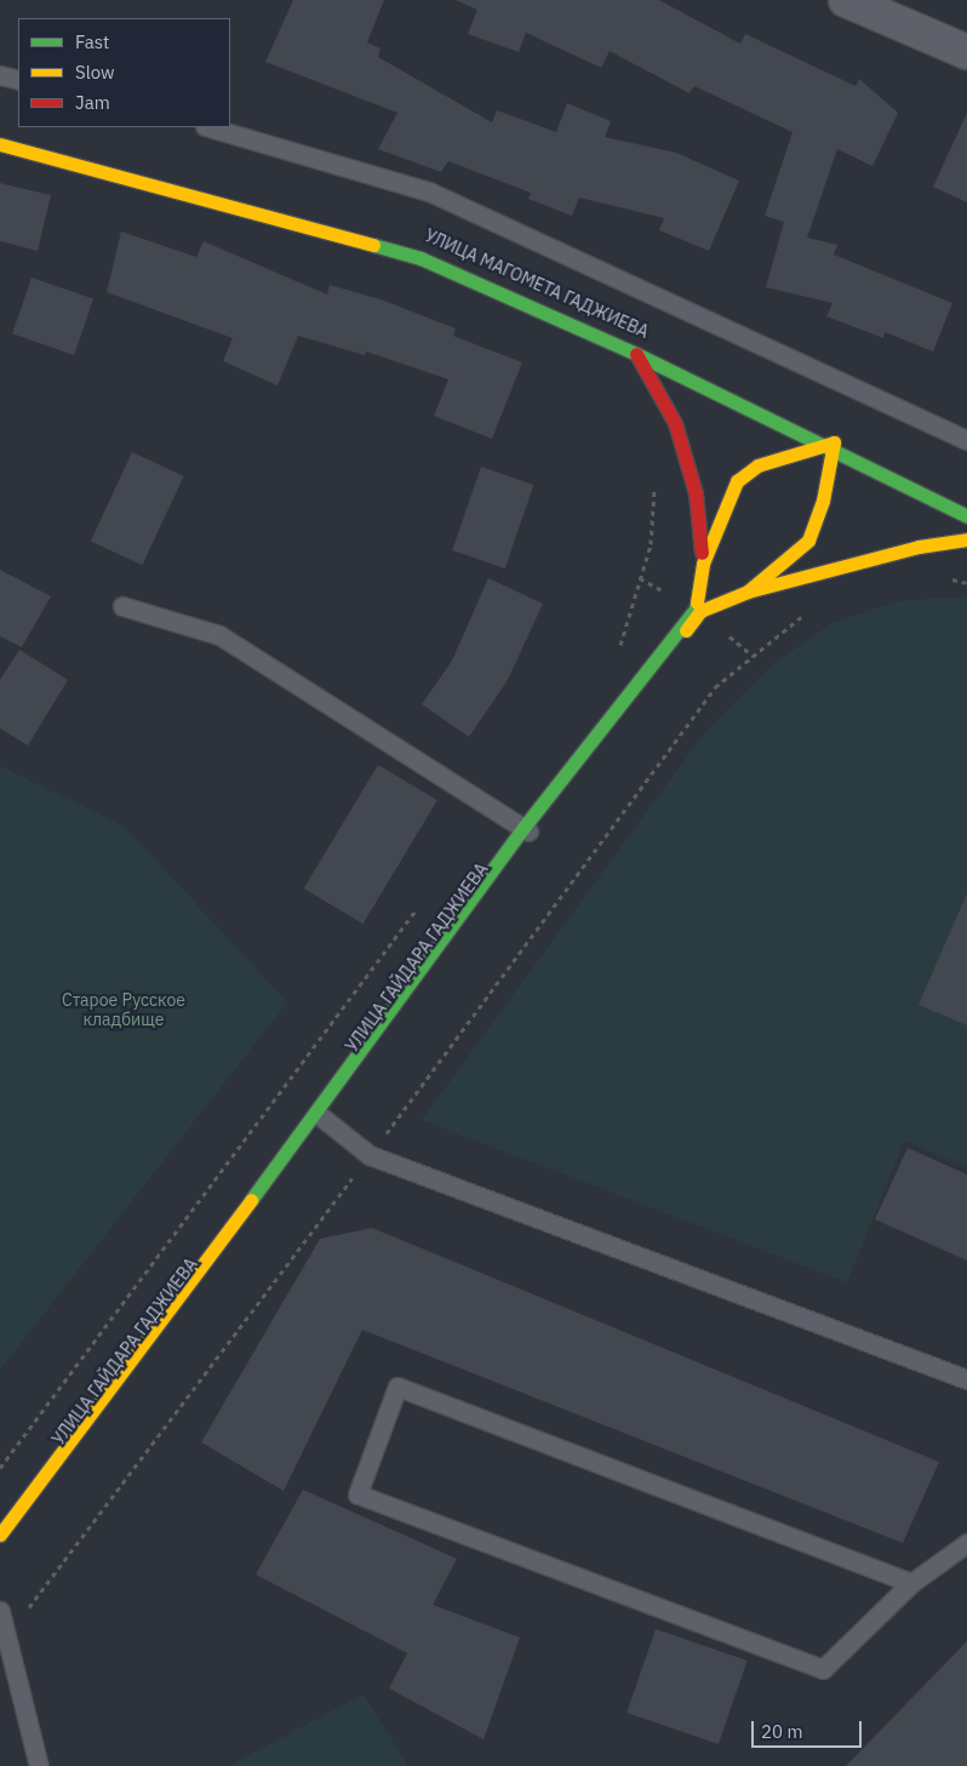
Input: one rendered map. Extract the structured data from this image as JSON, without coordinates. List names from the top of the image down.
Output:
{
  "streets": {
    "main road": ["УЛИЦА МАГОМЕТА ГАДЖИЕВА", "УЛИЦА ГАЙДАРА ГАДЖИЕВА"]
  },
  "parks": ["Старое Русское кладбище"],
  "legend": ["Fast", "Slow", "Jam"],
  "scale_bar": "20 m"
}
